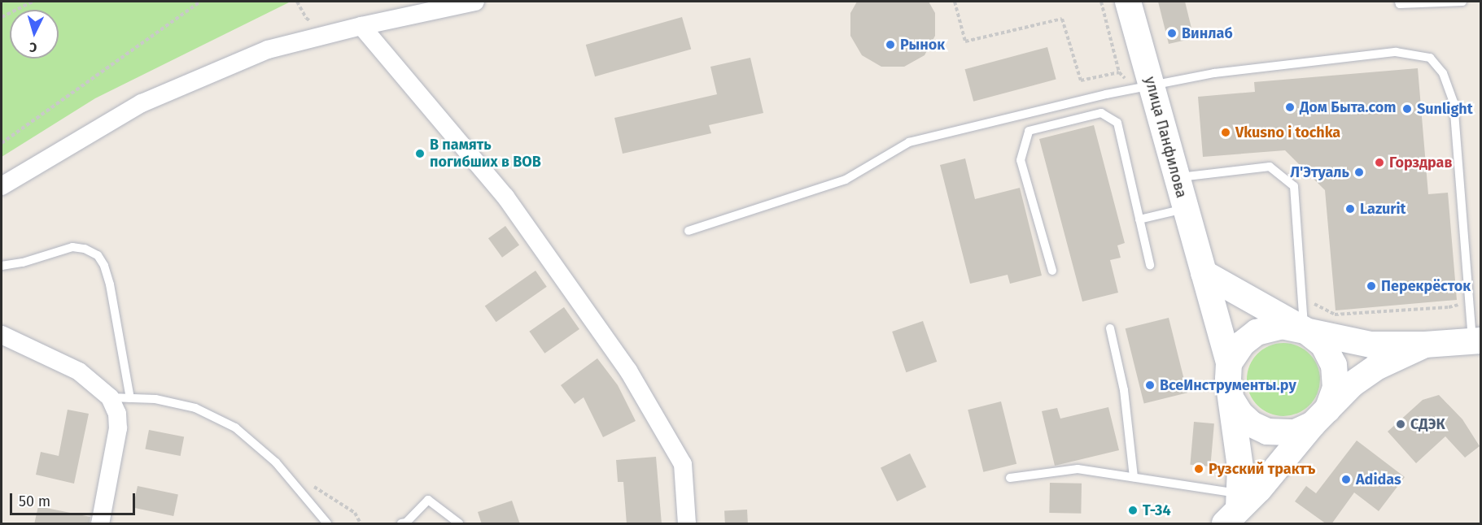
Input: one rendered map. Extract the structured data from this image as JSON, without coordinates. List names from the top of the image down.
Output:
{
  "streets": {
    "main road": ["улица Панфилова"]
  },
  "places": [
    "Винлаб",
    "Рынок",
    "Дом Быта.com",
    "Sunlight",
    "Vkusno i tochka",
    "В память погибших в ВОВ",
    "Горздрав",
    "Л'Этуаль",
    "Lazurit",
    "Перекрёсток",
    "ВсеИнструменты.ру",
    "СДЭК",
    "Рузский трактъ",
    "Adidas",
    "Т-34"
  ],
  "scale_bar": "50 m",
  "north": "bottom"
}
